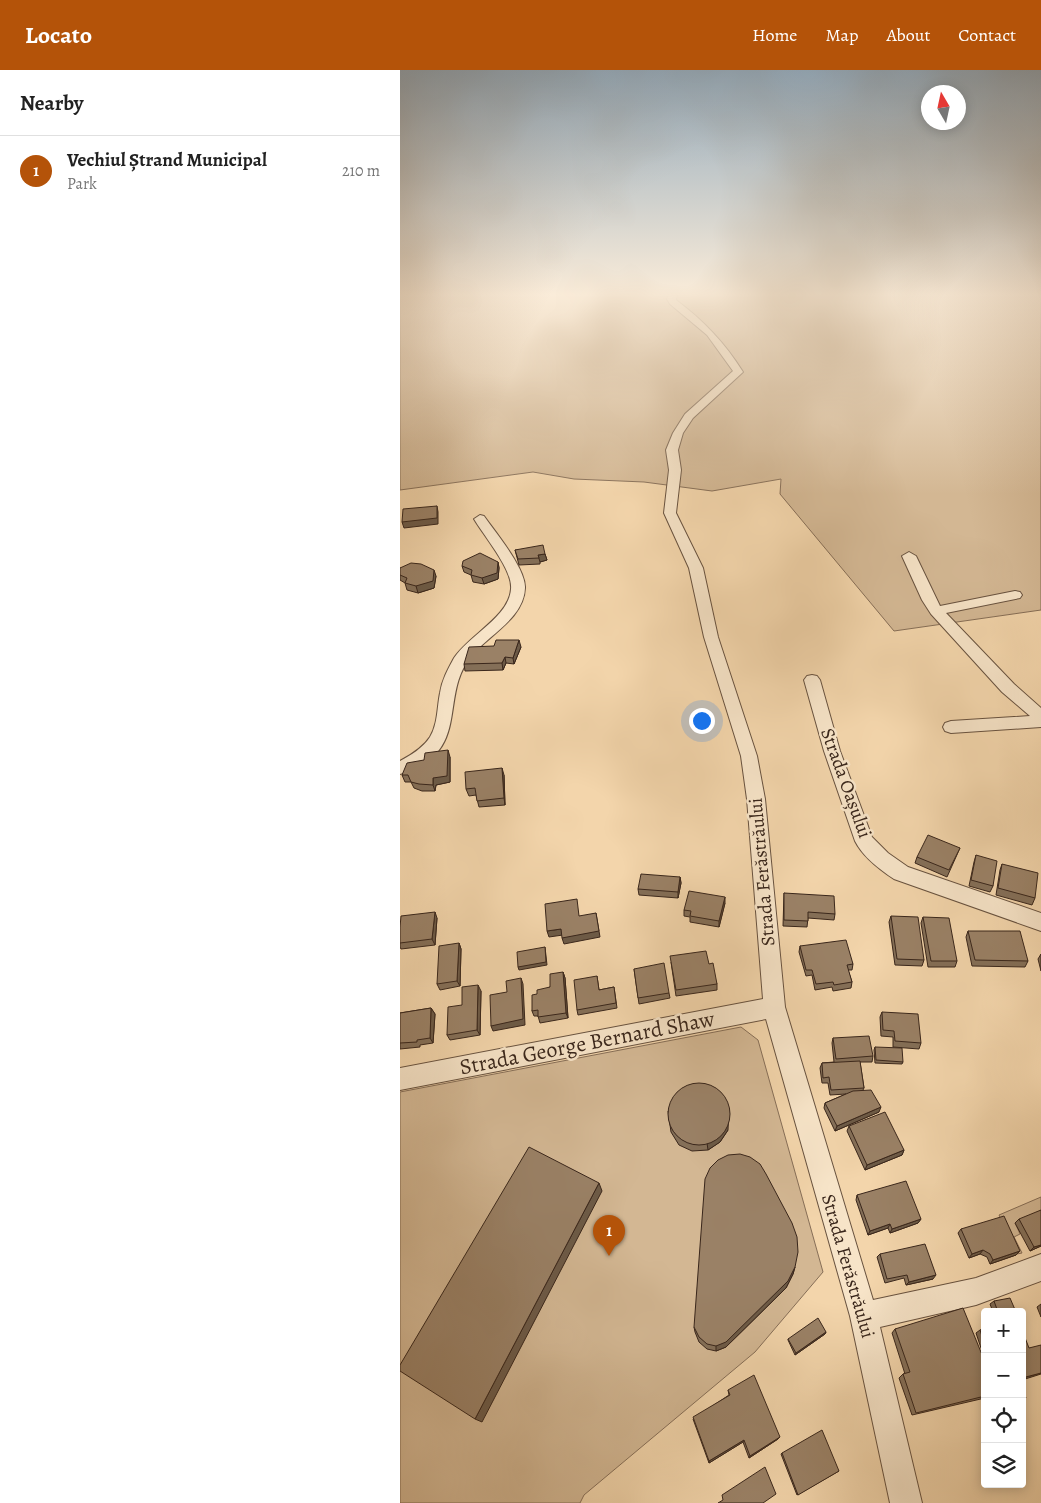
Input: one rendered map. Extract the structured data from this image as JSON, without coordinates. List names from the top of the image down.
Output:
{
  "streets": {
    "street": ["Strada Oașului", "Strada Ferăstrăului", "Strada George Bernard Shaw"]
  },
  "crossings": [
    ["Strada Ferăstrăului", "Strada George Bernard Shaw"]
  ],
  "north": "top",
  "page": {
    "header": "Locato",
    "nav": [
      "Home",
      "Map",
      "About",
      "Contact"
    ],
    "heading": "Nearby",
    "list": [
      {
        "mark": "1",
        "name": "Vechiul Ștrand Municipal",
        "note": "Park",
        "value": "210 m"
      }
    ],
    "pins": "1",
    "map_buttons": ["+", "−"]
  }
}
